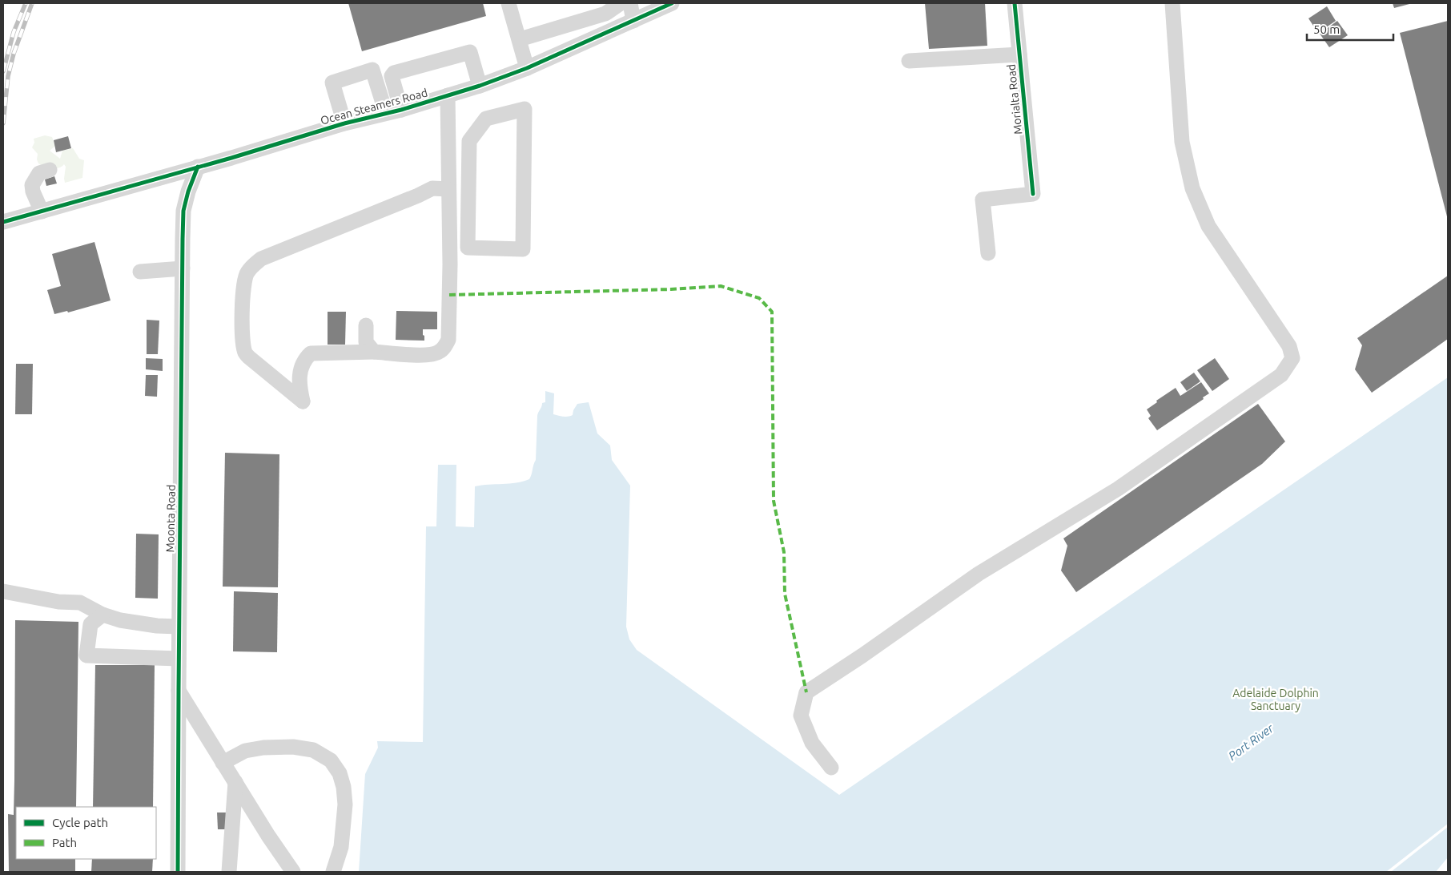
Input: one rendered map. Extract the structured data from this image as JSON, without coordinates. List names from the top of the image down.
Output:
{
  "streets": {
    "street": ["Morialta Road", "Ocean Steamers Road", "Moonta Road"]
  },
  "crossings": [
    ["Ocean Steamers Road", "Moonta Road"]
  ],
  "water": ["Port River"],
  "parks": ["Adelaide Dolphin Sanctuary"],
  "legend": ["Cycle path", "Path"],
  "scale_bar": "50 m"
}
